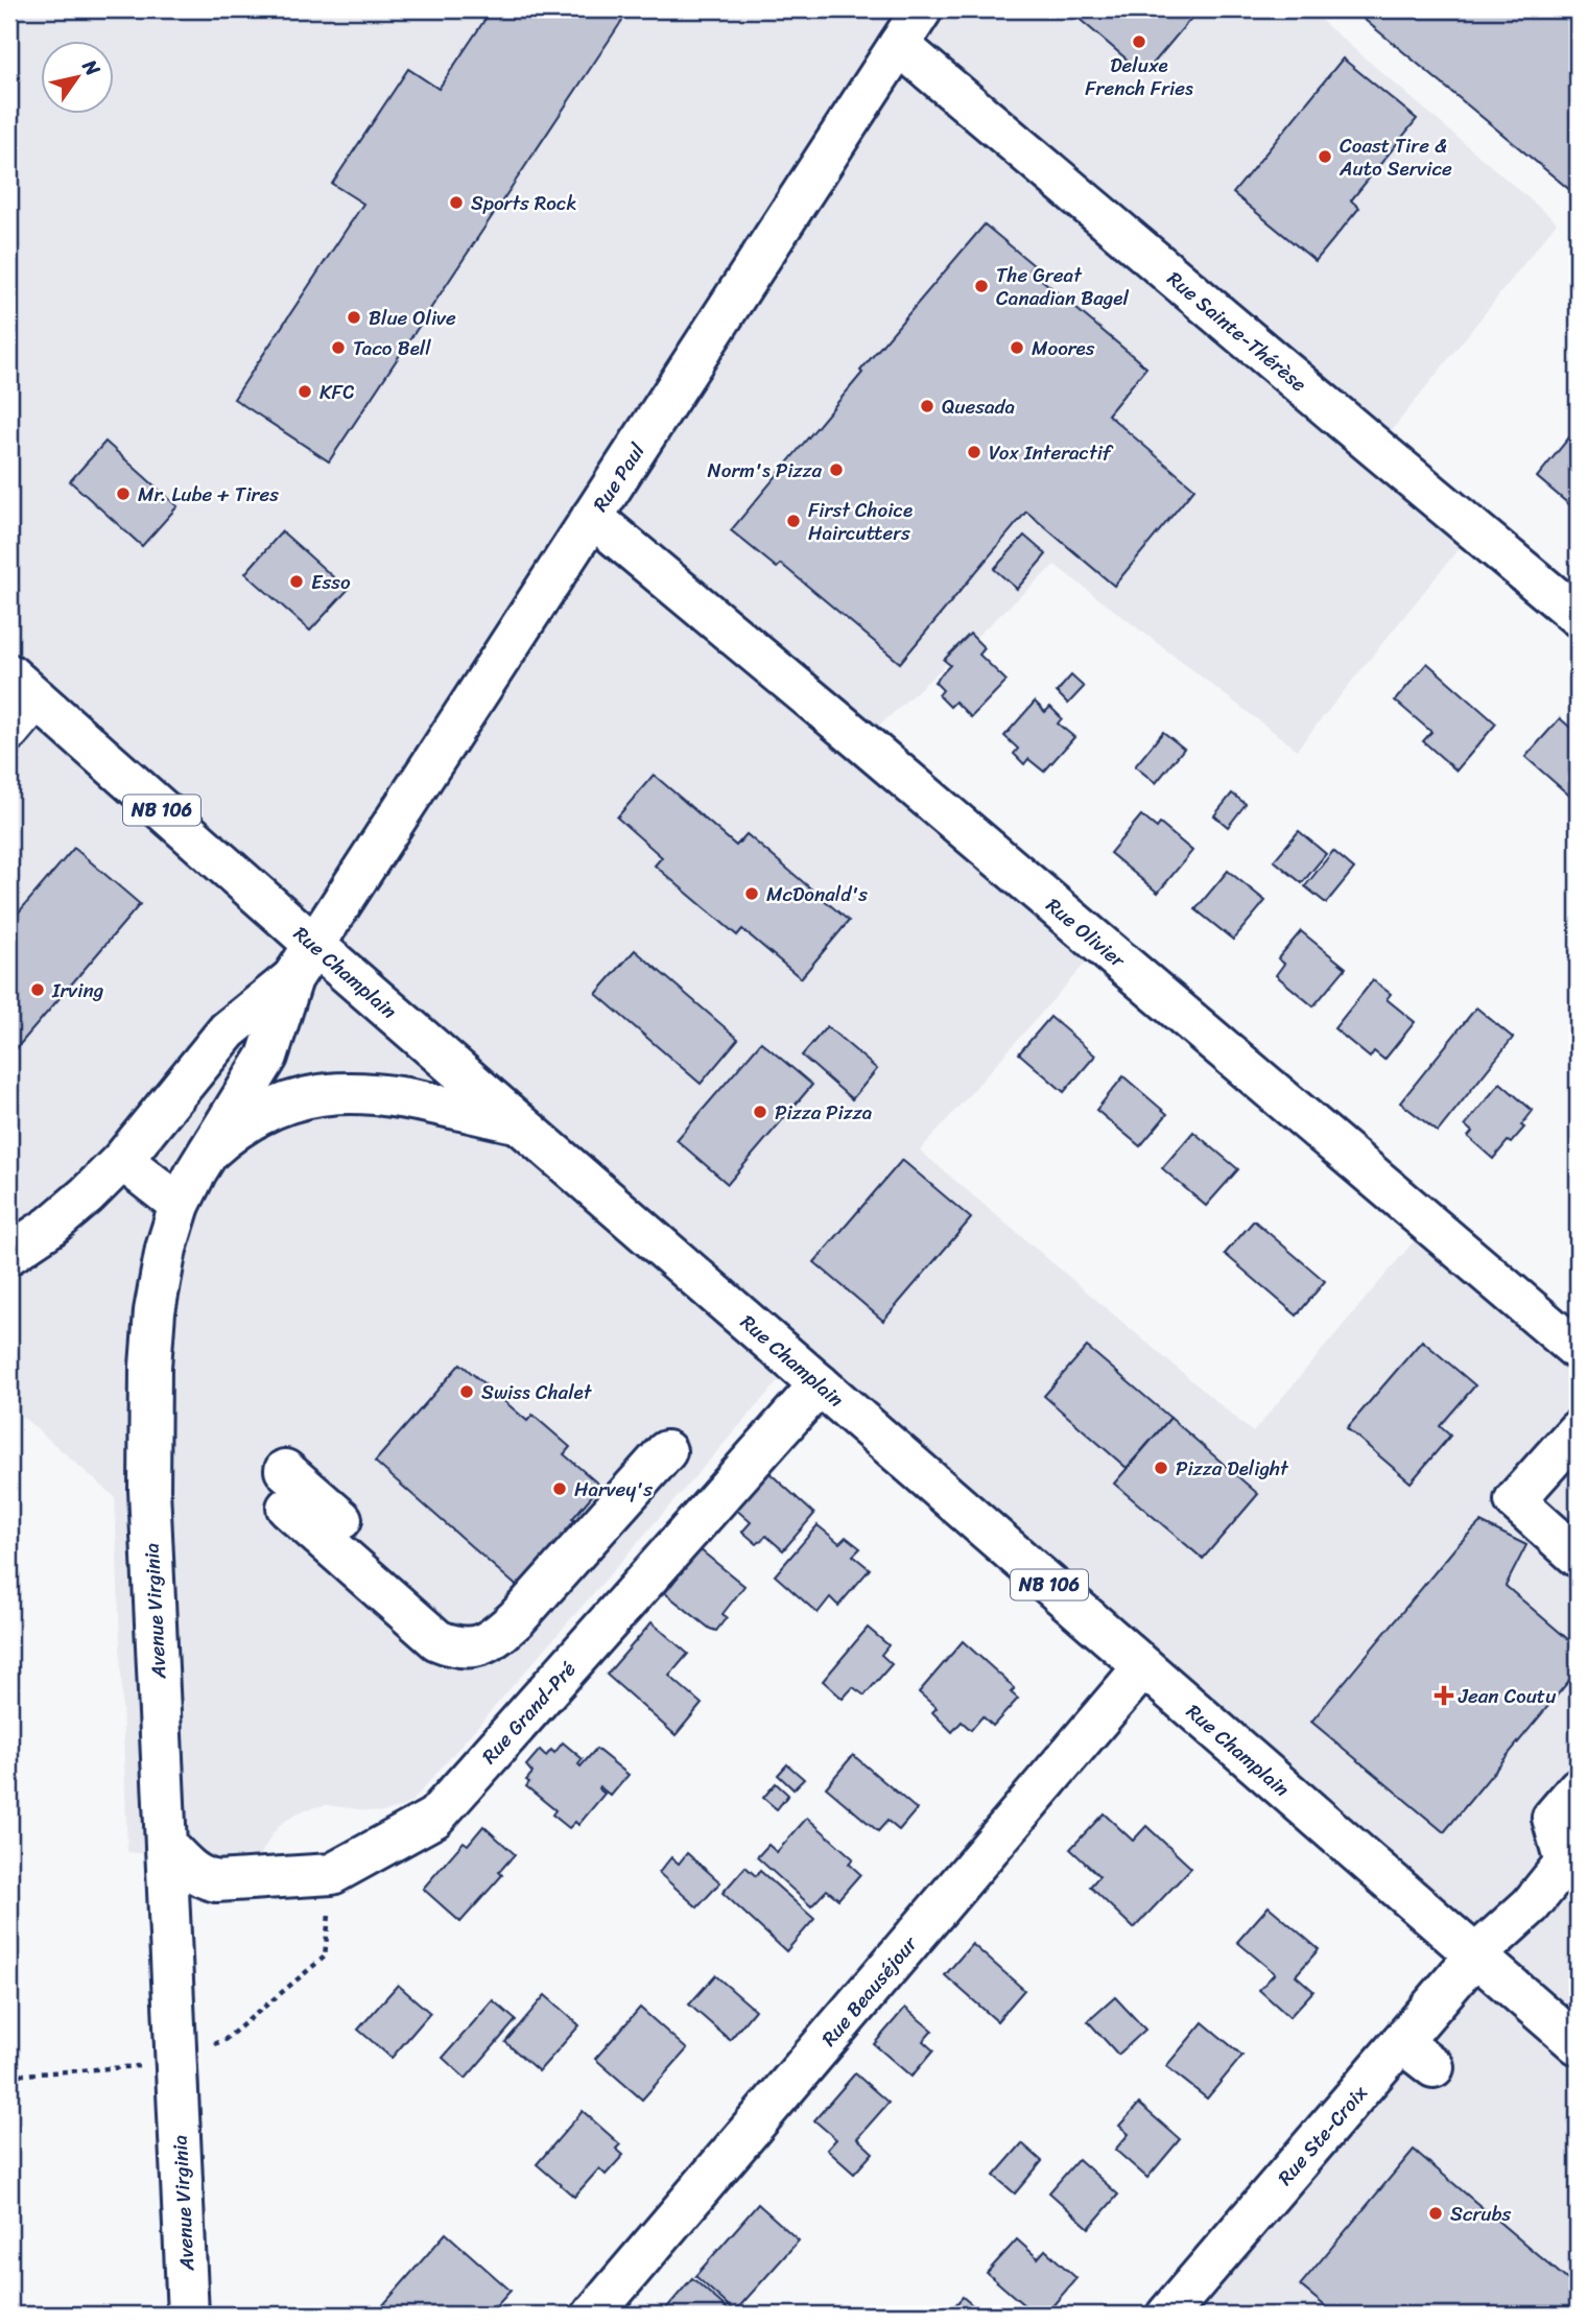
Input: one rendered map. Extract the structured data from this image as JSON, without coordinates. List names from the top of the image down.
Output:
{
  "streets": {
    "street": [
      "Rue Sainte-Thérèse",
      "Rue Paul",
      "NB 106",
      "Rue Olivier",
      "Rue Champlain",
      "Avenue Virginia",
      "Rue Grand-Pré",
      "Rue Beauséjour",
      "Rue Ste-Croix"
    ]
  },
  "crossings": [
    ["Rue Sainte-Thérèse", "Rue Paul"],
    ["Rue Paul", "Rue Olivier"],
    ["Rue Paul", "Rue Champlain"],
    ["Rue Paul", "Avenue Virginia"],
    ["Rue Champlain", "Avenue Virginia"],
    ["Rue Champlain", "Rue Grand-Pré"],
    ["Rue Champlain", "Rue Beauséjour"],
    ["Rue Champlain", "Rue Ste-Croix"],
    ["Avenue Virginia", "Rue Grand-Pré"]
  ],
  "places": {
    "other": [
      "Deluxe French Fries",
      "Coast Tire & Auto Service",
      "Sports Rock",
      "The Great Canadian Bagel",
      "Blue Olive",
      "Taco Bell",
      "Moores",
      "KFC",
      "Quesada",
      "Vox Interactif",
      "Norm's Pizza",
      "Mr. Lube + Tires",
      "First Choice Haircutters",
      "Esso",
      "McDonald's",
      "Irving",
      "Pizza Pizza",
      "Swiss Chalet",
      "Pizza Delight",
      "Harvey's",
      "Scrubs"
    ],
    "health": ["Jean Coutu"]
  },
  "north": "top right"
}
